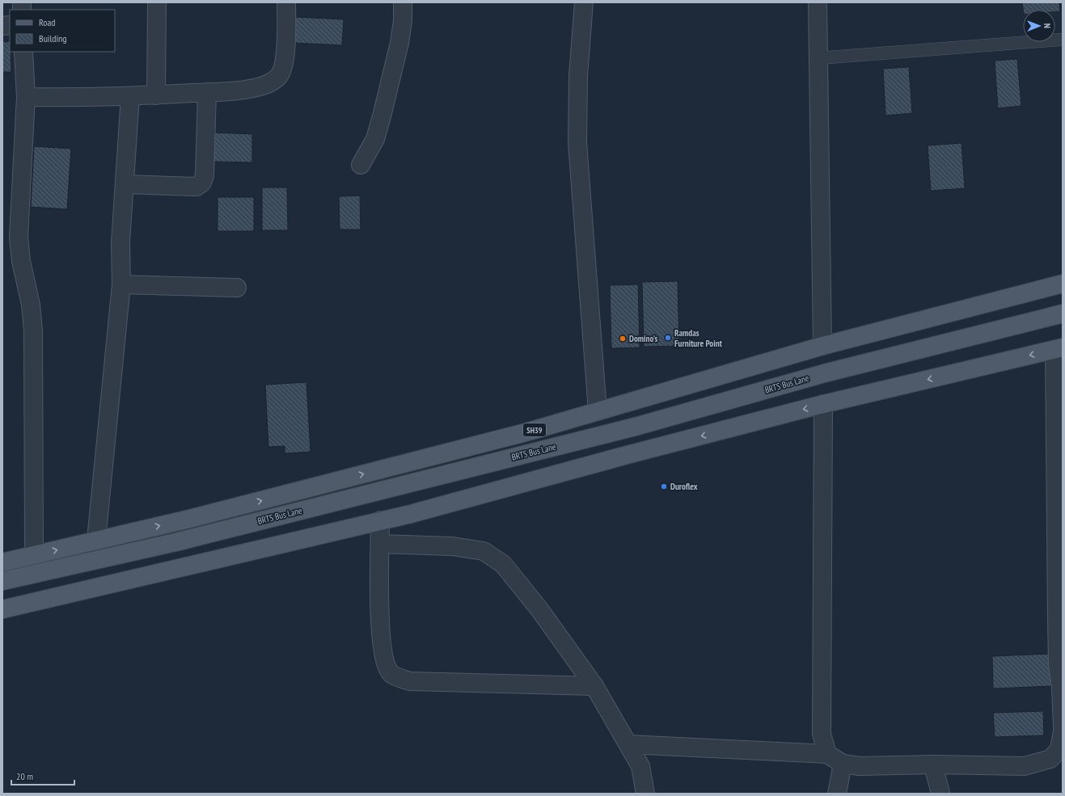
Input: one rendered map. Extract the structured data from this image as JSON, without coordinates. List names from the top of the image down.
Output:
{
  "streets": {
    "main road": ["BRTS Bus Lane", "SH39"]
  },
  "places": ["Ramdas Furniture Point", "Domino's", "Duroflex"],
  "legend": ["Road", "Building"],
  "scale_bar": "20 m",
  "north": "right"
}
